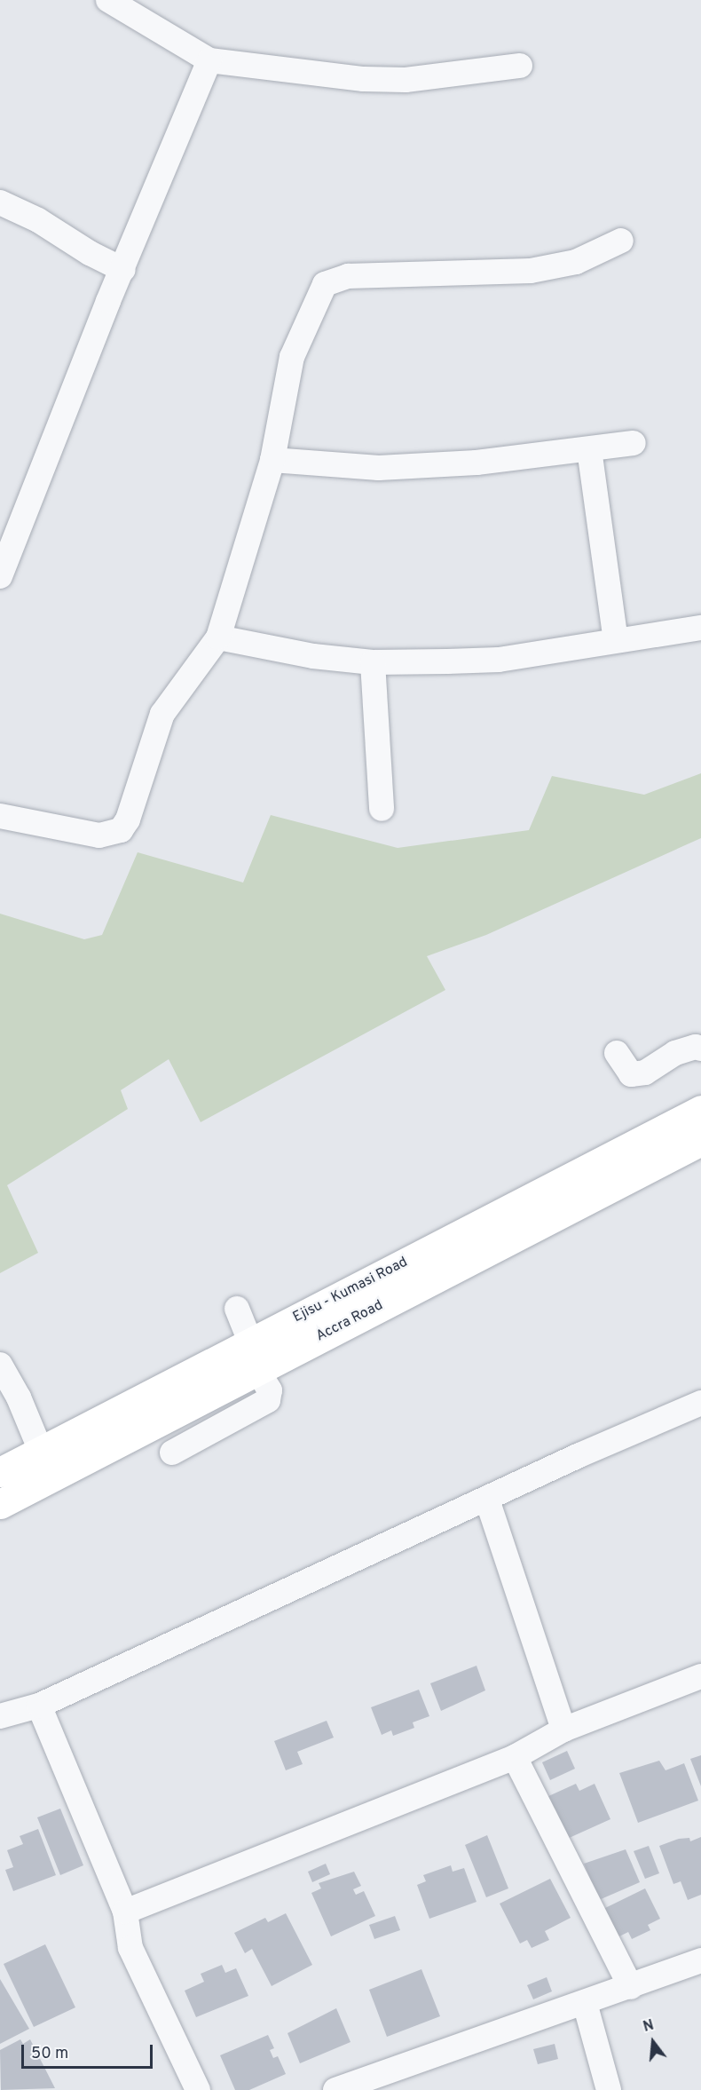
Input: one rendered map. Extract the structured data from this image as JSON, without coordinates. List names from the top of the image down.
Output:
{
  "streets": {
    "highway": ["Ejisu - Kumasi Road", "Accra Road"]
  },
  "crossings": [
    ["Ejisu - Kumasi Road", "Accra Road"]
  ],
  "scale_bar": "50 m",
  "north": "top"
}
